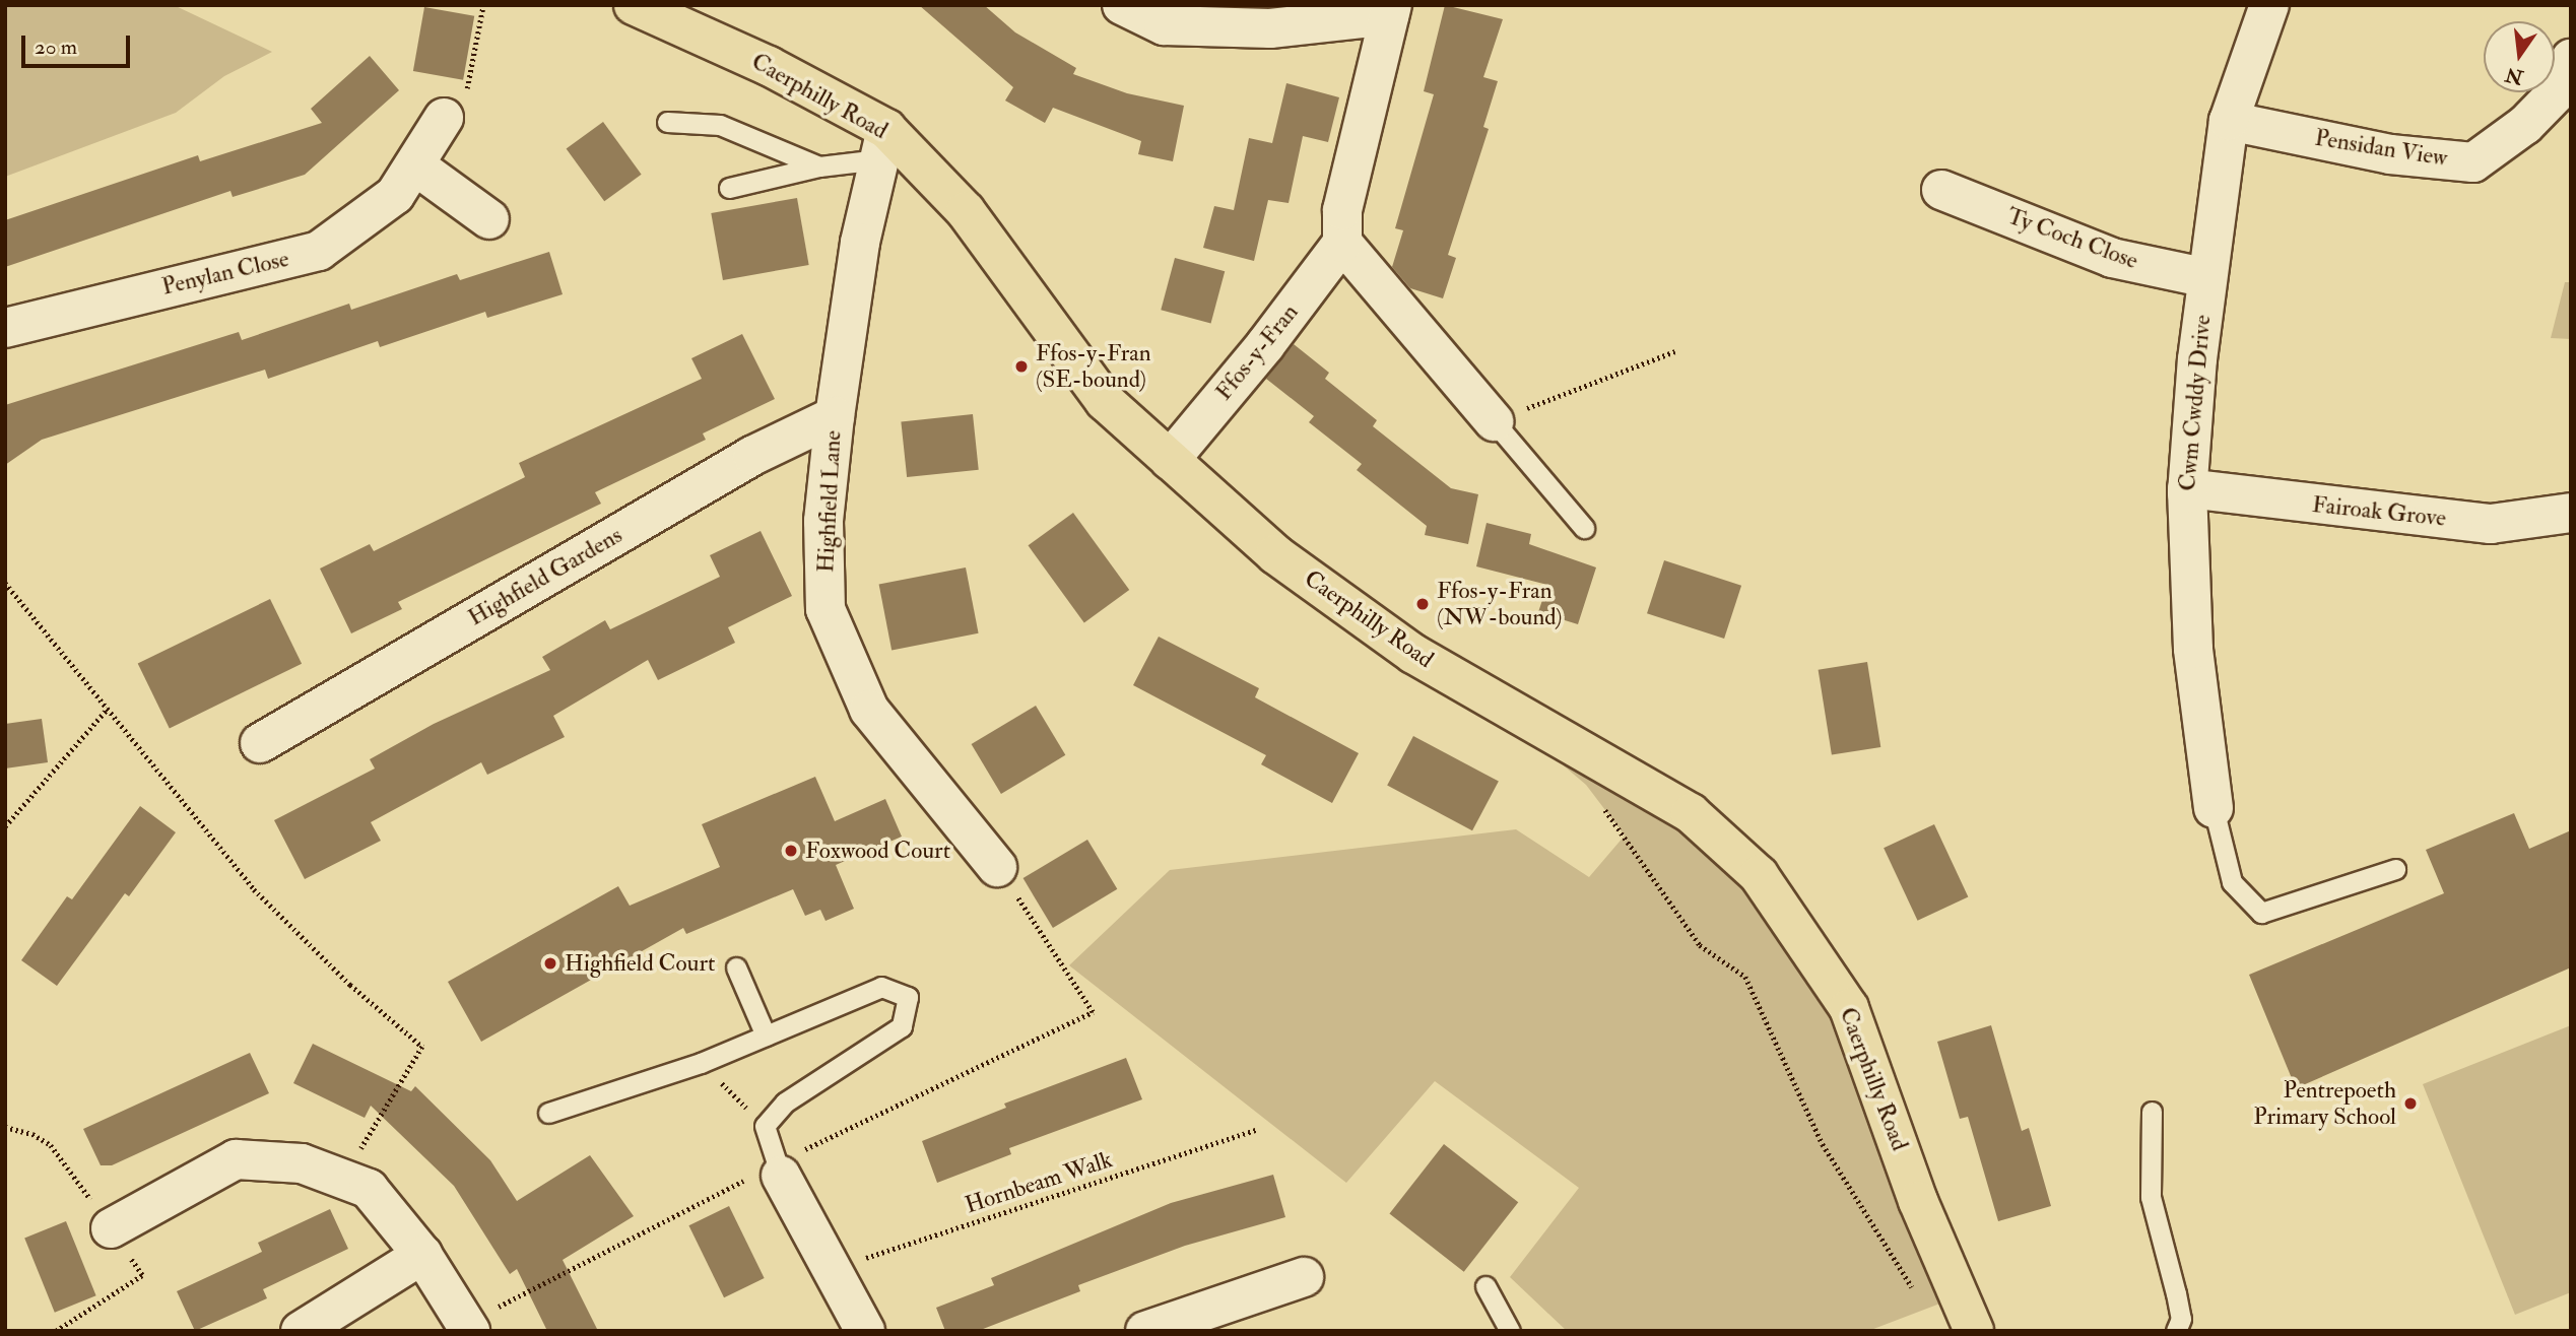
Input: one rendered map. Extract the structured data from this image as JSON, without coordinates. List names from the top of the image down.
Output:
{
  "streets": {
    "main road": ["Caerphilly Road"],
    "street": [
      "Pensidan View",
      "Ty Coch Close",
      "Penylan Close",
      "Ffos-y-Fran",
      "Cwm Cwddy Drive",
      "Highfield Lane",
      "Fairoak Grove",
      "Highfield Gardens"
    ],
    "path": ["Hornbeam Walk"]
  },
  "crossings": [
    ["Caerphilly Road", "Ffos-y-Fran"],
    ["Caerphilly Road", "Highfield Lane"],
    ["Pensidan View", "Cwm Cwddy Drive"],
    ["Ty Coch Close", "Cwm Cwddy Drive"],
    ["Cwm Cwddy Drive", "Fairoak Grove"],
    ["Highfield Lane", "Highfield Gardens"]
  ],
  "places": [
    "Ffos-y-Fran (SE-bound)",
    "Ffos-y-Fran (NW-bound)",
    "Foxwood Court",
    "Highfield Court",
    "Pentrepoeth Primary School"
  ],
  "scale_bar": "20 m",
  "north": "bottom"
}
